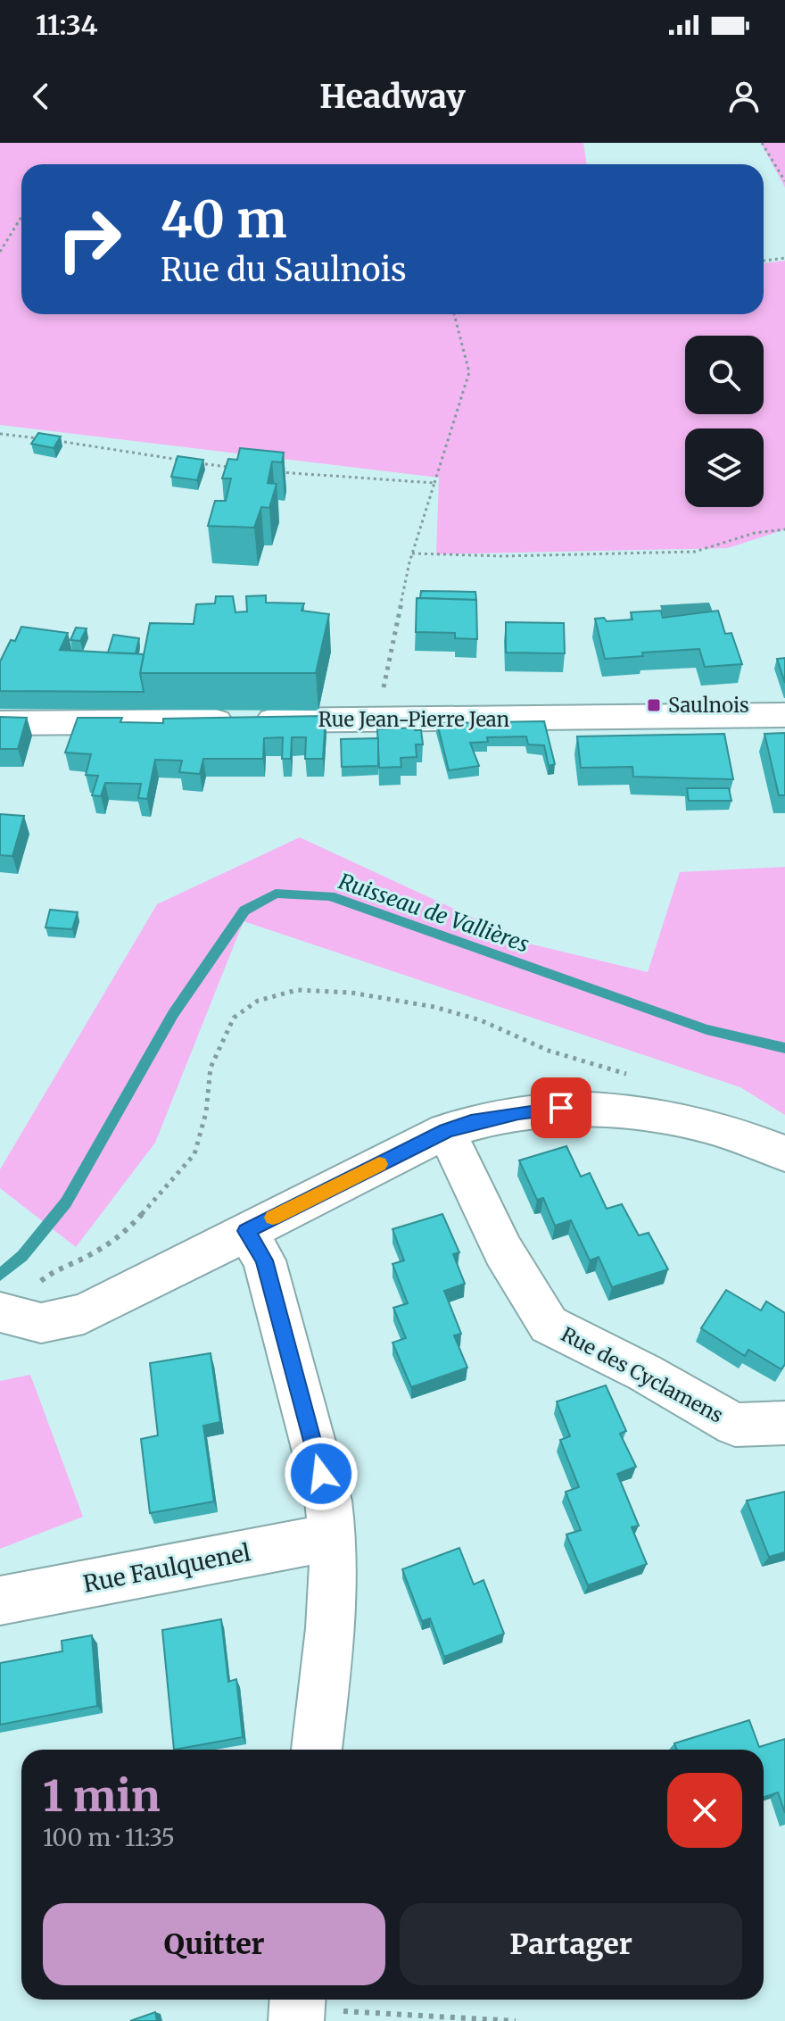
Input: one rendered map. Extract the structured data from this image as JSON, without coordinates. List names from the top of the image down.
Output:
{
  "streets": {
    "street": ["Rue Jean-Pierre Jean", "Rue des Cyclamens", "Rue Faulquenel"]
  },
  "water": ["Ruisseau de Vallières"],
  "places": {
    "transit": ["Saulnois"]
  },
  "page": {
    "status": "11:34",
    "header": "Headway",
    "turn": ["40 m", "Rue du Saulnois"],
    "heading": ["1 min", "100 m · 11:35"],
    "buttons": ["Quitter", "Partager"]
  }
}
